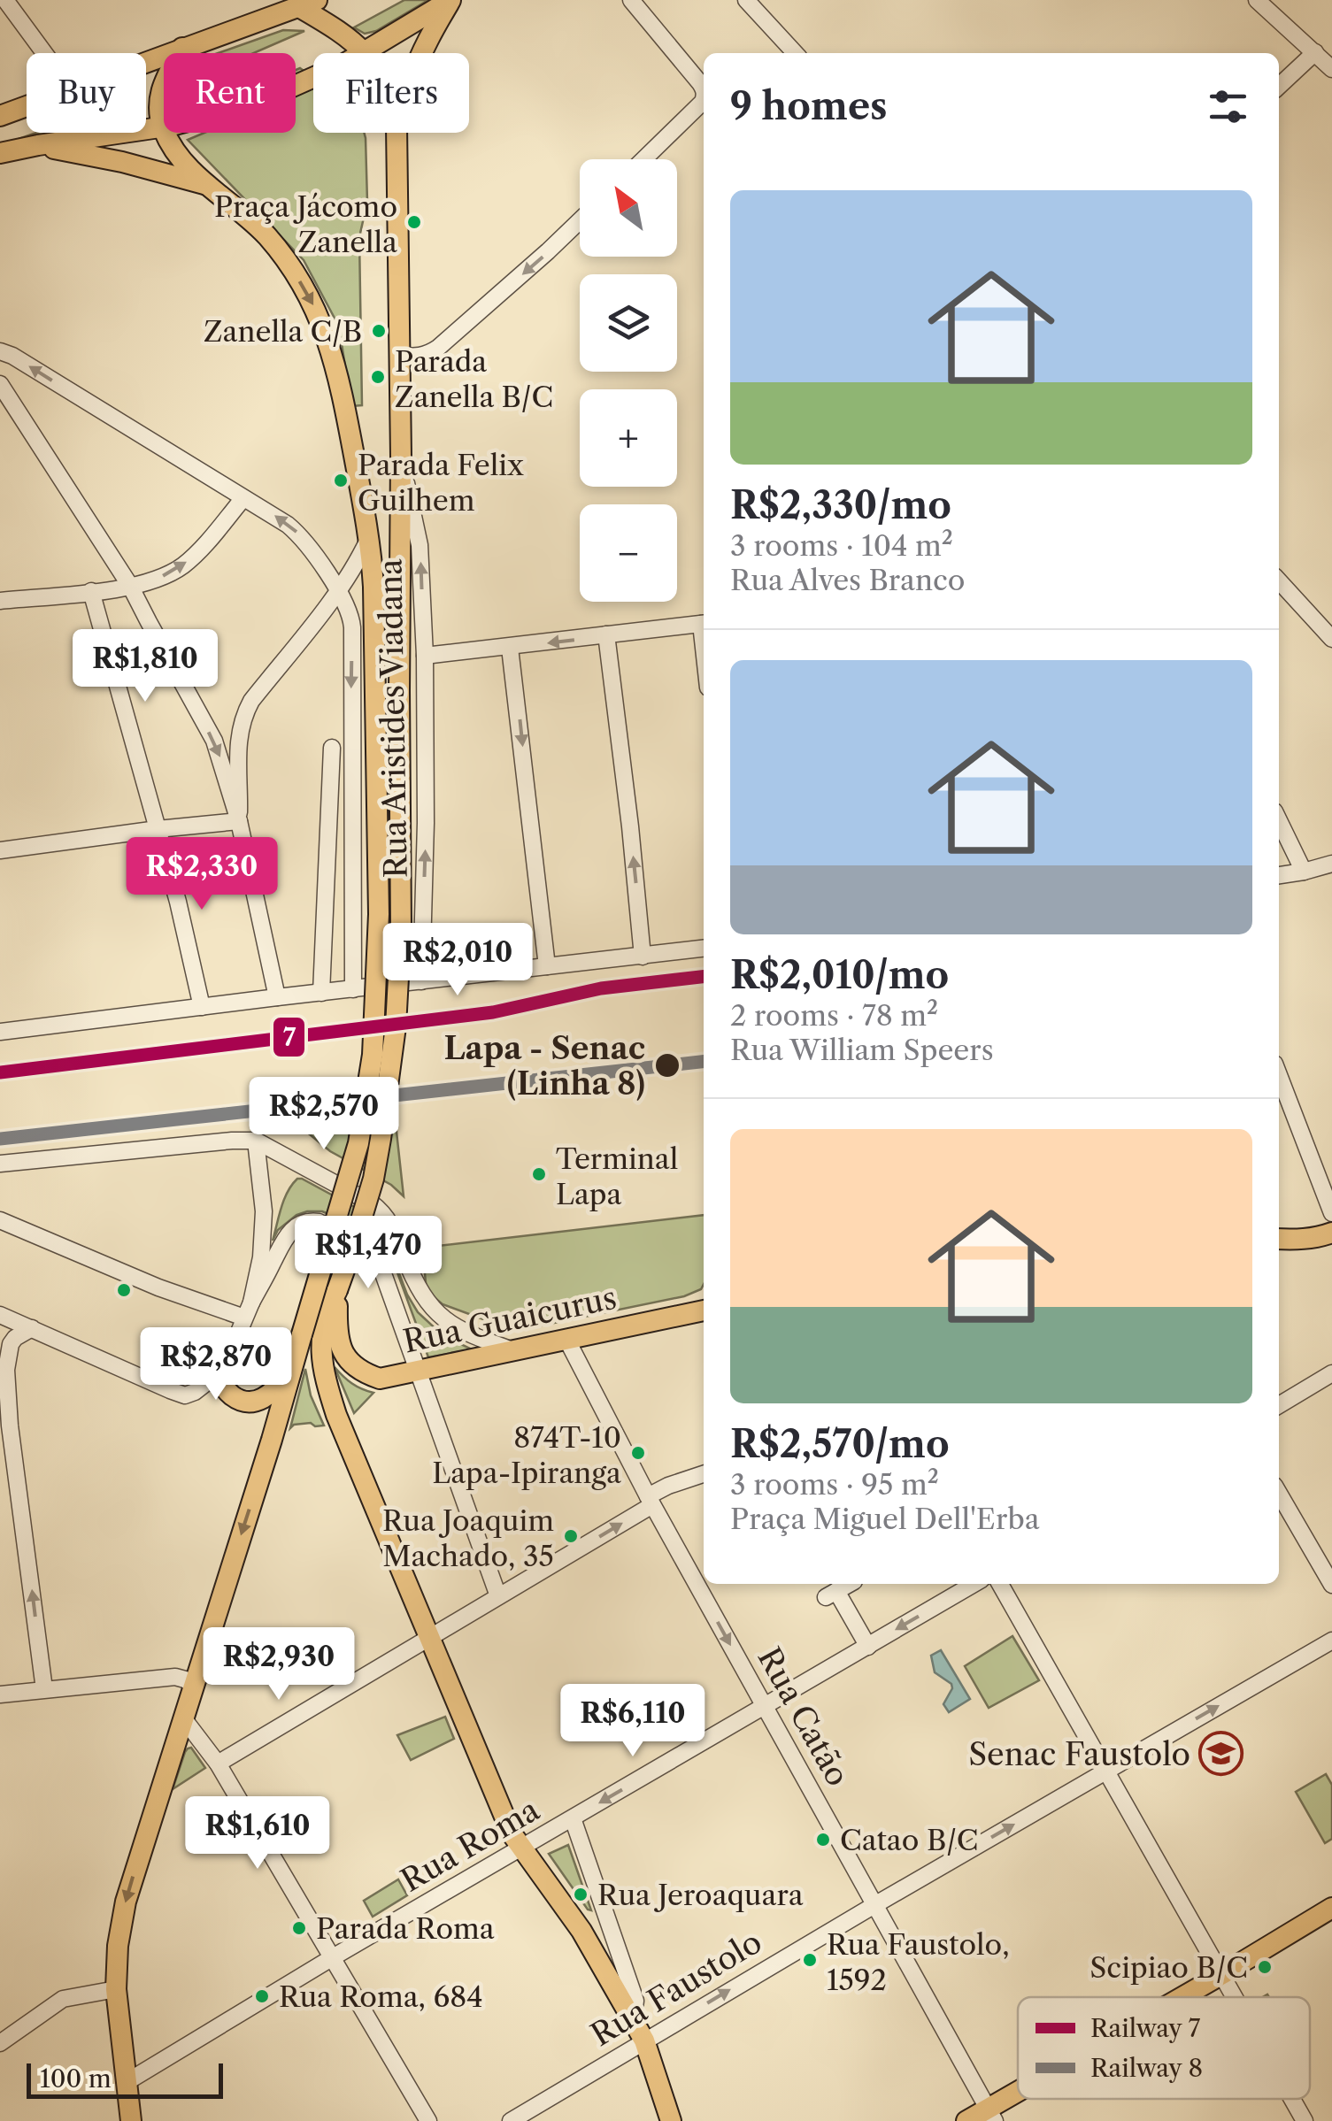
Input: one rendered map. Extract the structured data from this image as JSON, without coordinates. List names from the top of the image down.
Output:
{
  "streets": {
    "main road": ["Rua Guaicurus"],
    "street": [
      "Rua Aristides Viadana",
      "Rua Catão",
      "Rua Roma",
      "Rua Faustolo"
    ]
  },
  "crossings": [
    ["Rua Guaicurus", "Rua Catão"],
    ["Rua Catão", "Rua Roma"],
    ["Rua Catão", "Rua Faustolo"]
  ],
  "one_way": ["Rua Roma", "Rua Faustolo"],
  "places": {
    "other": [
      "Praça Jácomo Zanella",
      "Zanella C/B",
      "Parada Zanella B/C",
      "Parada Felix Guilhem",
      "Lapa - Senac (Linha 8)",
      "Terminal Lapa",
      "874T-10 Lapa-Ipiranga",
      "Rua Joaquim Machado, 35",
      "Catao B/C",
      "Rua Jeroaquara",
      "Parada Roma",
      "Rua Faustolo, 1592",
      "Scipiao B/C",
      "Rua Roma, 684"
    ],
    "school or university": ["Senac Faustolo"]
  },
  "lines": ["rail line 7", "rail line 8"],
  "legend": ["Railway 7", "Railway 8"],
  "scale_bar": "100 m",
  "north": "top left",
  "page": {
    "chip": ["Buy", "Rent", "Filters"],
    "heading": "9 homes",
    "map_buttons": ["+", "−"],
    "list": [
      {
        "name": "R$2,330/mo",
        "note": "3 rooms · 104 m² · Rua Alves Branco"
      },
      {
        "name": "R$2,010/mo",
        "note": "2 rooms · 78 m² · Rua William Speers"
      },
      {
        "name": "R$2,570/mo",
        "note": "3 rooms · 95 m² · Praça Miguel Dell'Erba"
      }
    ],
    "price": [
      "R$1,810",
      "R$2,330",
      "R$2,010",
      "R$2,570",
      "R$1,470",
      "R$2,870",
      "R$2,930",
      "R$6,110",
      "R$1,610"
    ],
    "scale": "100 m"
  }
}
